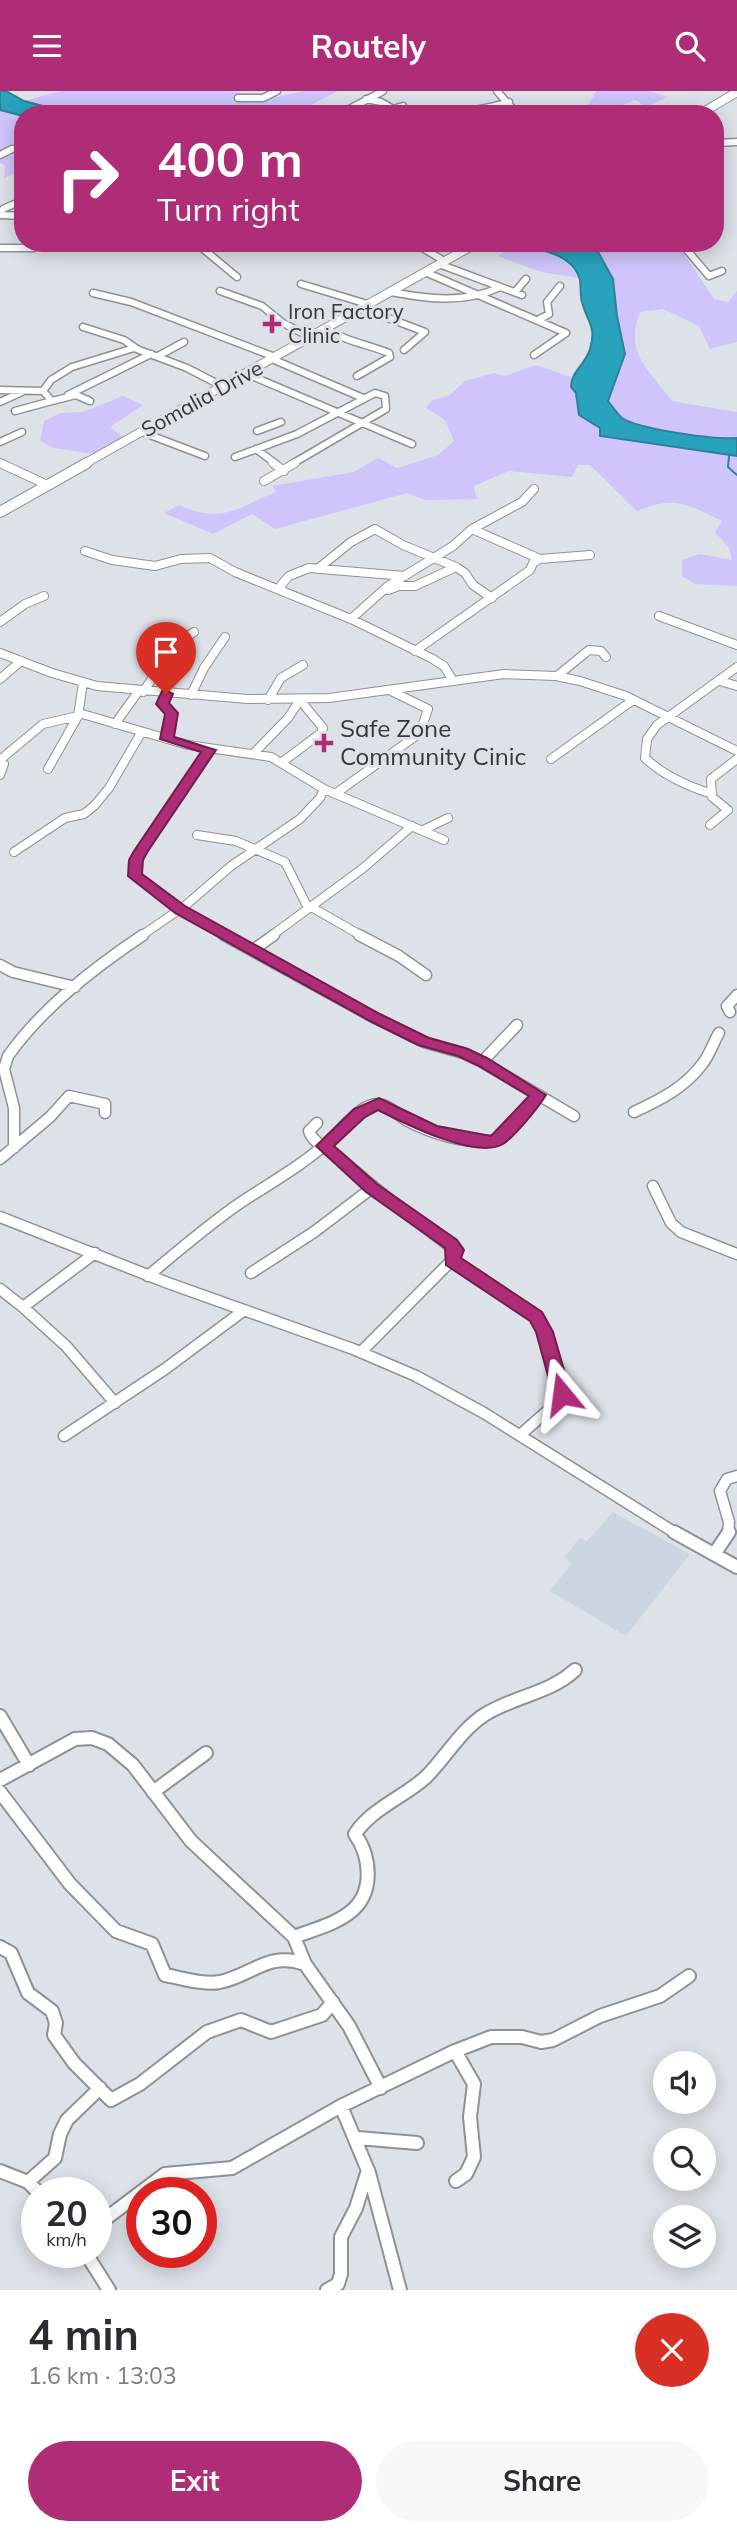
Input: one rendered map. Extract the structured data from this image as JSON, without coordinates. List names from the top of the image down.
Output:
{
  "streets": {
    "main road": ["Somalia Drive"]
  },
  "places": {
    "health": ["Iron Factory Clinic", "Safe Zone Community Cinic"]
  },
  "page": {
    "header": "Routely",
    "turn": ["400 m", "Turn right"],
    "speed": "20 km/h",
    "limit": "30",
    "heading": ["4 min", "1.6 km · 13:03"],
    "buttons": ["Exit", "Share"]
  }
}
